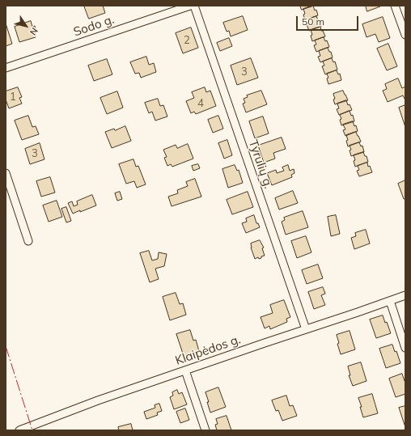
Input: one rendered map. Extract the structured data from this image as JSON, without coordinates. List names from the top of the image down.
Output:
{
  "streets": {
    "street": ["Sodo g.", "Tyrulių g.", "Klaipėdos g."]
  },
  "crossings": [
    ["Tyrulių g.", "Klaipėdos g."]
  ],
  "house_numbers": [
    "2",
    "3",
    "1",
    "4",
    "3"
  ],
  "scale_bar": "50 m",
  "north": "bottom right"
}
